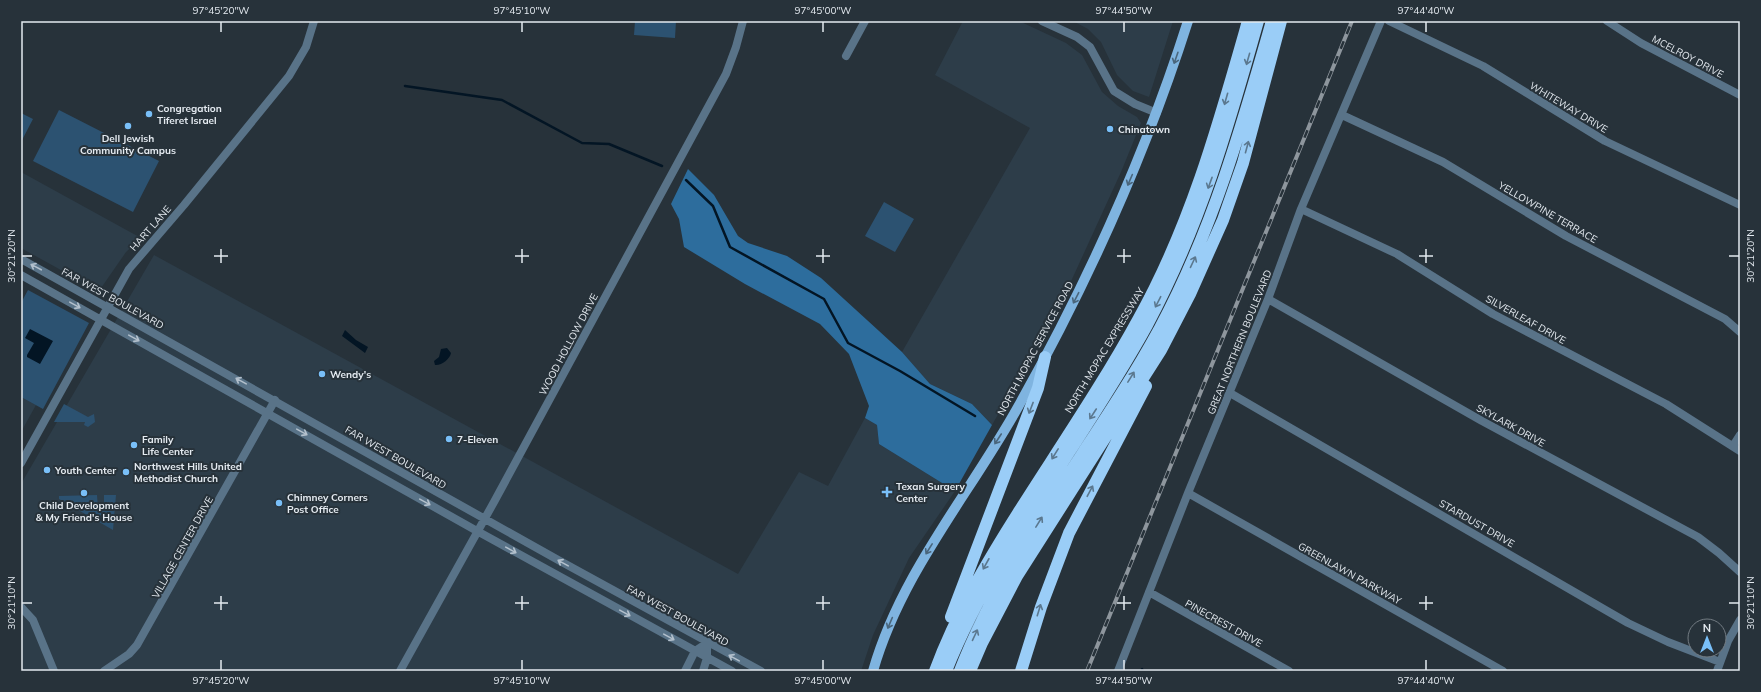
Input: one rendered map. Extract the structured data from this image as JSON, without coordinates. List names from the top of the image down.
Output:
{
  "streets": {
    "highway": ["NORTH MOPAC EXPRESSWAY"],
    "main road": ["NORTH MOPAC SERVICE ROAD"],
    "street": [
      "MCELROY DRIVE",
      "WHITEWAY DRIVE",
      "YELLOWPINE TERRACE",
      "HART LANE",
      "FAR WEST BOULEVARD",
      "SILVERLEAF DRIVE",
      "GREAT NORTHERN BOULEVARD",
      "WOOD HOLLOW DRIVE",
      "SKYLARK DRIVE",
      "STARDUST DRIVE",
      "VILLAGE CENTER DRIVE",
      "GREENLAWN PARKWAY",
      "PINECREST DRIVE"
    ]
  },
  "crossings": [
    ["YELLOWPINE TERRACE", "GREAT NORTHERN BOULEVARD"],
    ["HART LANE", "FAR WEST BOULEVARD"],
    ["FAR WEST BOULEVARD", "WOOD HOLLOW DRIVE"],
    ["FAR WEST BOULEVARD", "VILLAGE CENTER DRIVE"],
    ["SILVERLEAF DRIVE", "GREAT NORTHERN BOULEVARD"],
    ["GREAT NORTHERN BOULEVARD", "SKYLARK DRIVE"],
    ["GREAT NORTHERN BOULEVARD", "STARDUST DRIVE"],
    ["GREAT NORTHERN BOULEVARD", "GREENLAWN PARKWAY"],
    ["GREAT NORTHERN BOULEVARD", "PINECREST DRIVE"]
  ],
  "one_way": ["NORTH MOPAC SERVICE ROAD"],
  "places": {
    "other": [
      "Congregation Tiferet Israel",
      "Dell Jewish Community Campus",
      "Chinatown",
      "Wendy's",
      "7-Eleven",
      "Family Life Center",
      "Youth Center",
      "Northwest Hills United Methodist Church",
      "Child Development & My Friend's House",
      "Chimney Corners Post Office"
    ],
    "health": ["Texan Surgery Center"]
  },
  "north": "top",
  "coordinates": [
    "97°45'20\"W",
    "97°45'10\"W",
    "97°45'00\"W",
    "97°44'50\"W",
    "97°44'40\"W",
    "30°21'20\"N",
    "30°21'10\"N"
  ]
}
